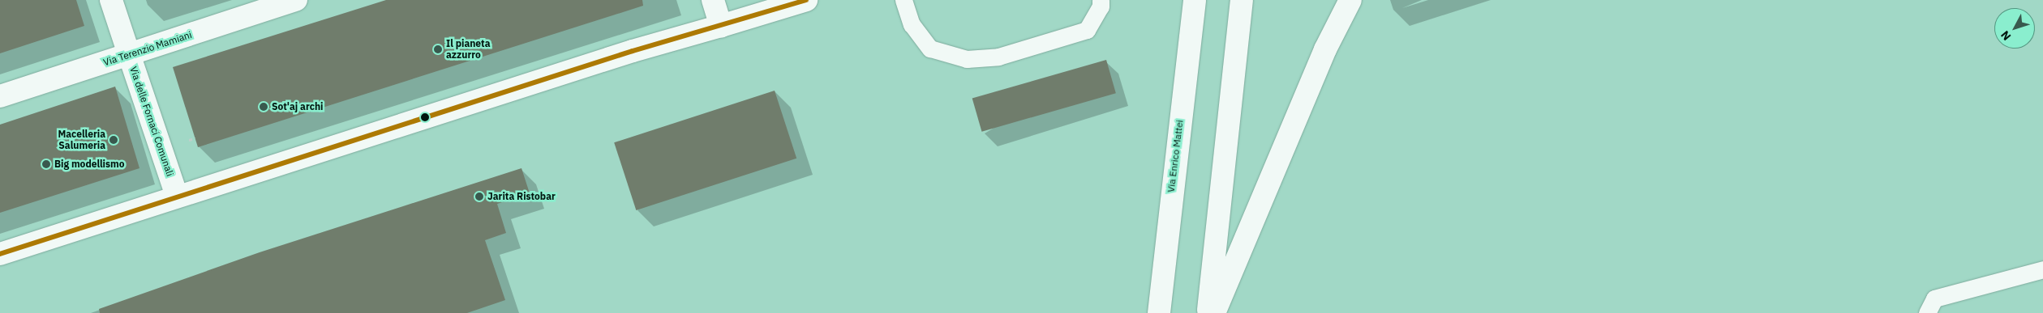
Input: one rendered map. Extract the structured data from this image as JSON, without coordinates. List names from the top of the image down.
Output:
{
  "streets": {
    "main road": ["Via Terenzio Mamiani", "Via delle Fornaci Comunali", "Via Enrico Mattei"]
  },
  "crossings": [
    ["Via Terenzio Mamiani", "Via delle Fornaci Comunali"]
  ],
  "places": [
    "Il pianeta azzurro",
    "Sot'aj archi",
    "Macelleria Salumeria",
    "Big modellismo",
    "Jarita Ristobar"
  ],
  "north": "bottom left"
}
